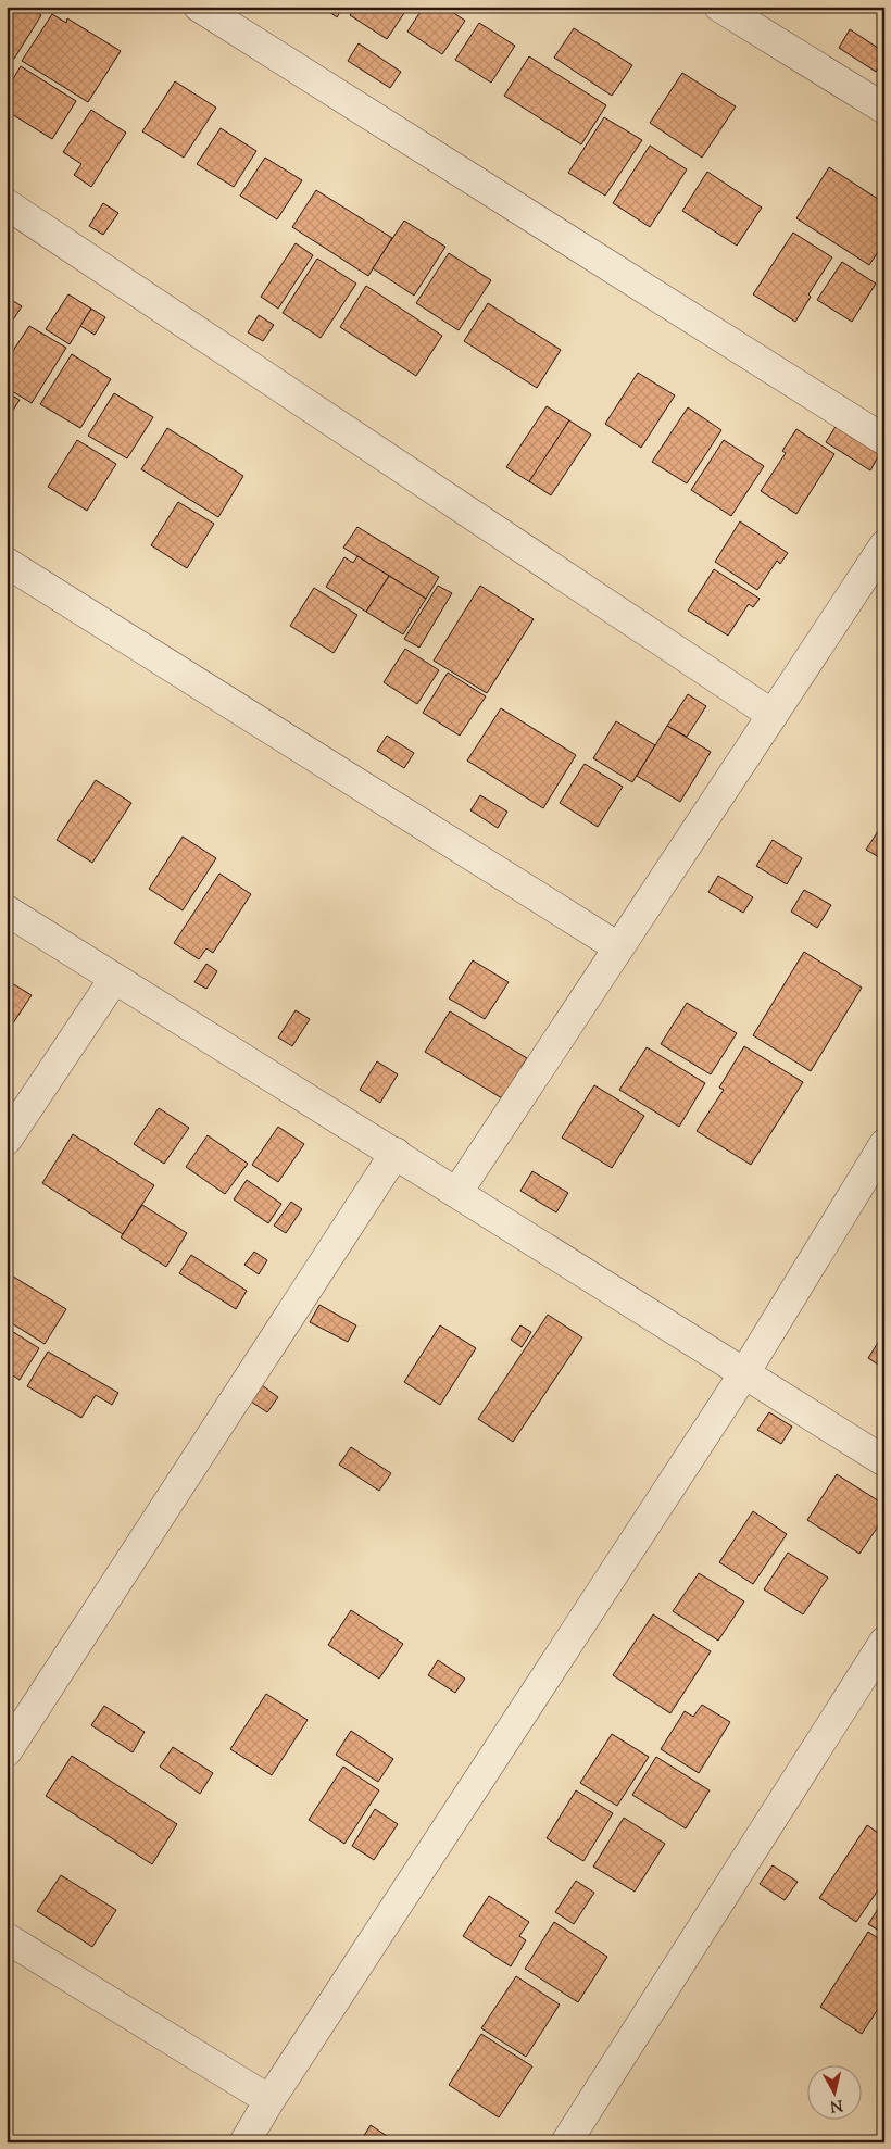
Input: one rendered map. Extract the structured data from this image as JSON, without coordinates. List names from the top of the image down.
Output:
{
  "north": "bottom"
}
